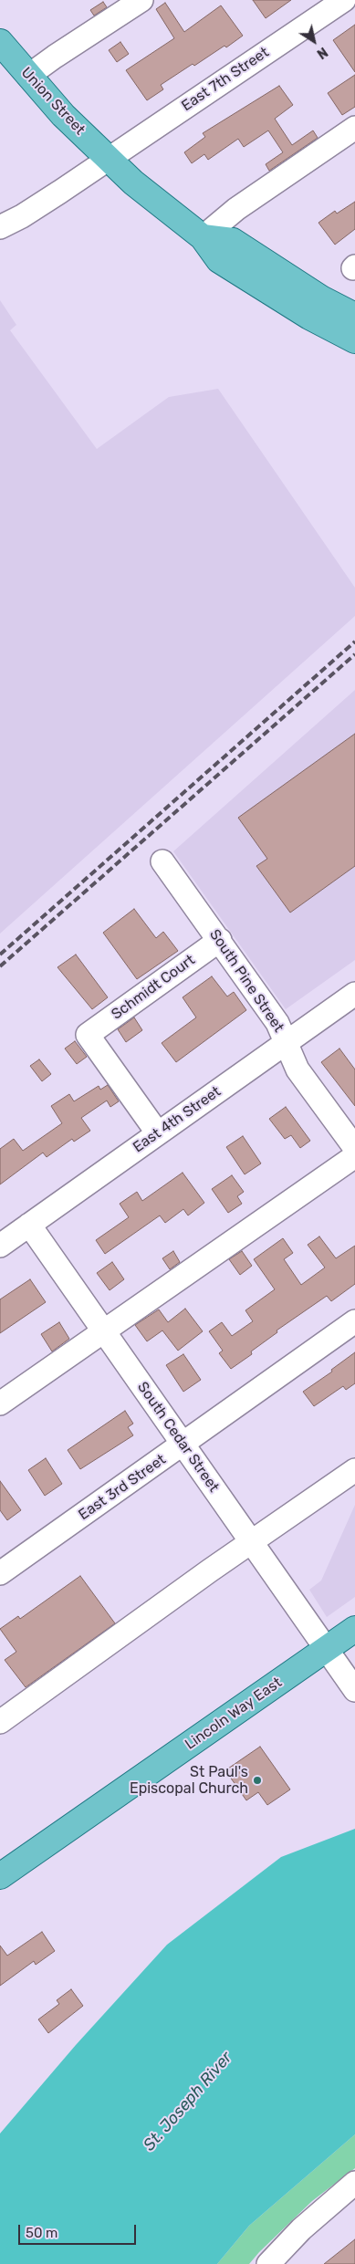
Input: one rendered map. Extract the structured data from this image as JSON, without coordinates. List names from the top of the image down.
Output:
{
  "streets": {
    "main road": ["Union Street", "Lincoln Way East"],
    "street": [
      "East 7th Street",
      "South Pine Street",
      "Schmidt Court",
      "East 4th Street",
      "South Cedar Street",
      "East 3rd Street"
    ]
  },
  "crossings": [
    ["East 7th Street", "Union Street"],
    ["South Pine Street", "Schmidt Court"],
    ["South Pine Street", "East 4th Street"],
    ["Schmidt Court", "East 4th Street"],
    ["East 4th Street", "South Cedar Street"],
    ["South Cedar Street", "East 3rd Street"],
    ["South Cedar Street", "Lincoln Way East"]
  ],
  "water": ["St. Joseph River"],
  "places": ["St Paul's Episcopal Church"],
  "scale_bar": "50 m",
  "north": "bottom right"
}
